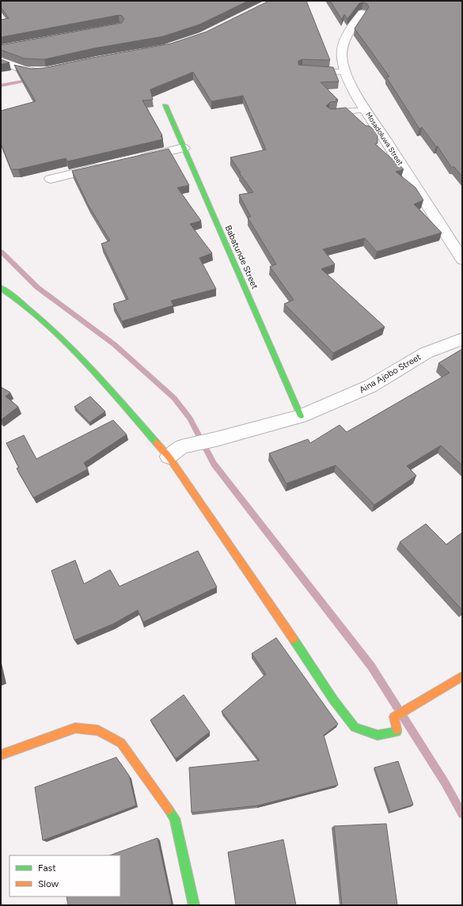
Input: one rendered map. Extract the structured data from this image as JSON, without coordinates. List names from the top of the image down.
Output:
{
  "streets": {
    "street": ["Mosadoluwa Street", "Babatunde Street", "Aina Ajobo Street"]
  },
  "crossings": [
    ["Babatunde Street", "Aina Ajobo Street"]
  ],
  "legend": ["Fast", "Slow"]
}
